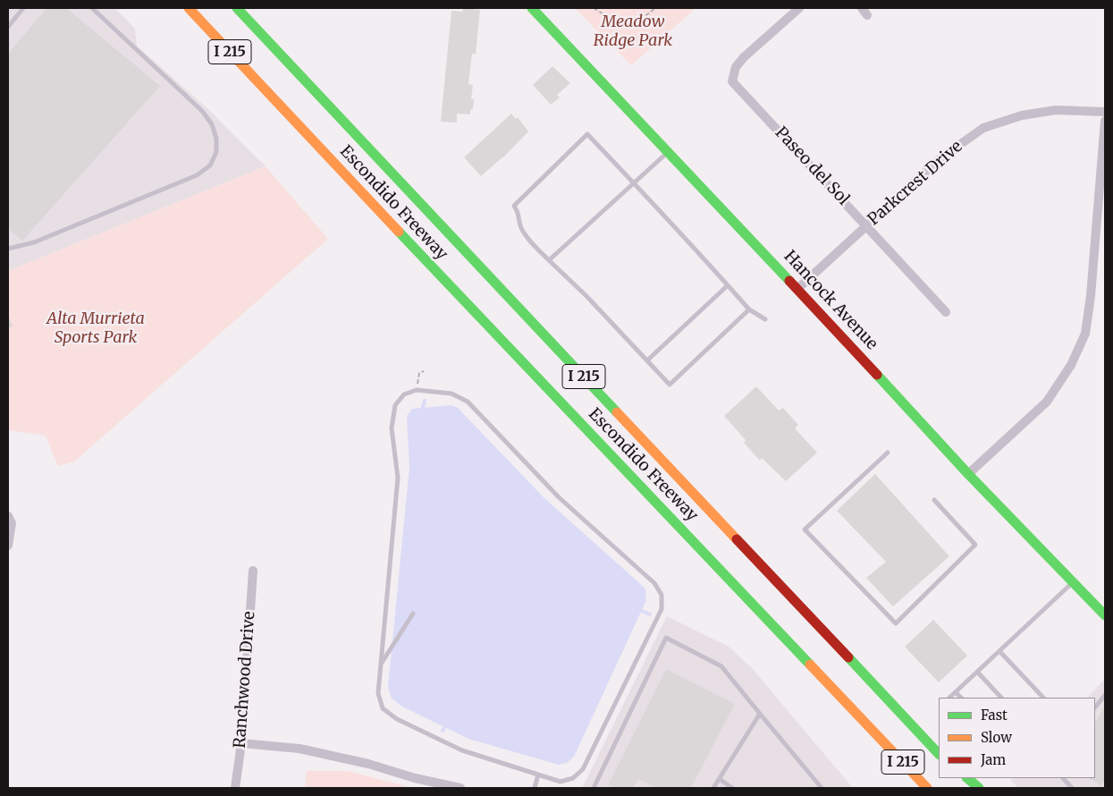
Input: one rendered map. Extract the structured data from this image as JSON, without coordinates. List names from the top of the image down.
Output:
{
  "streets": {
    "main road": ["I 215", "Escondido Freeway", "Hancock Avenue"],
    "street": ["Paseo del Sol", "Parkcrest Drive", "Ranchwood Drive"]
  },
  "crossings": [
    ["Paseo del Sol", "Parkcrest Drive"],
    ["Parkcrest Drive", "Hancock Avenue"]
  ],
  "parks": ["Meadow Ridge Park", "Alta Murrieta Sports Park"],
  "legend": ["Fast", "Slow", "Jam"]
}
